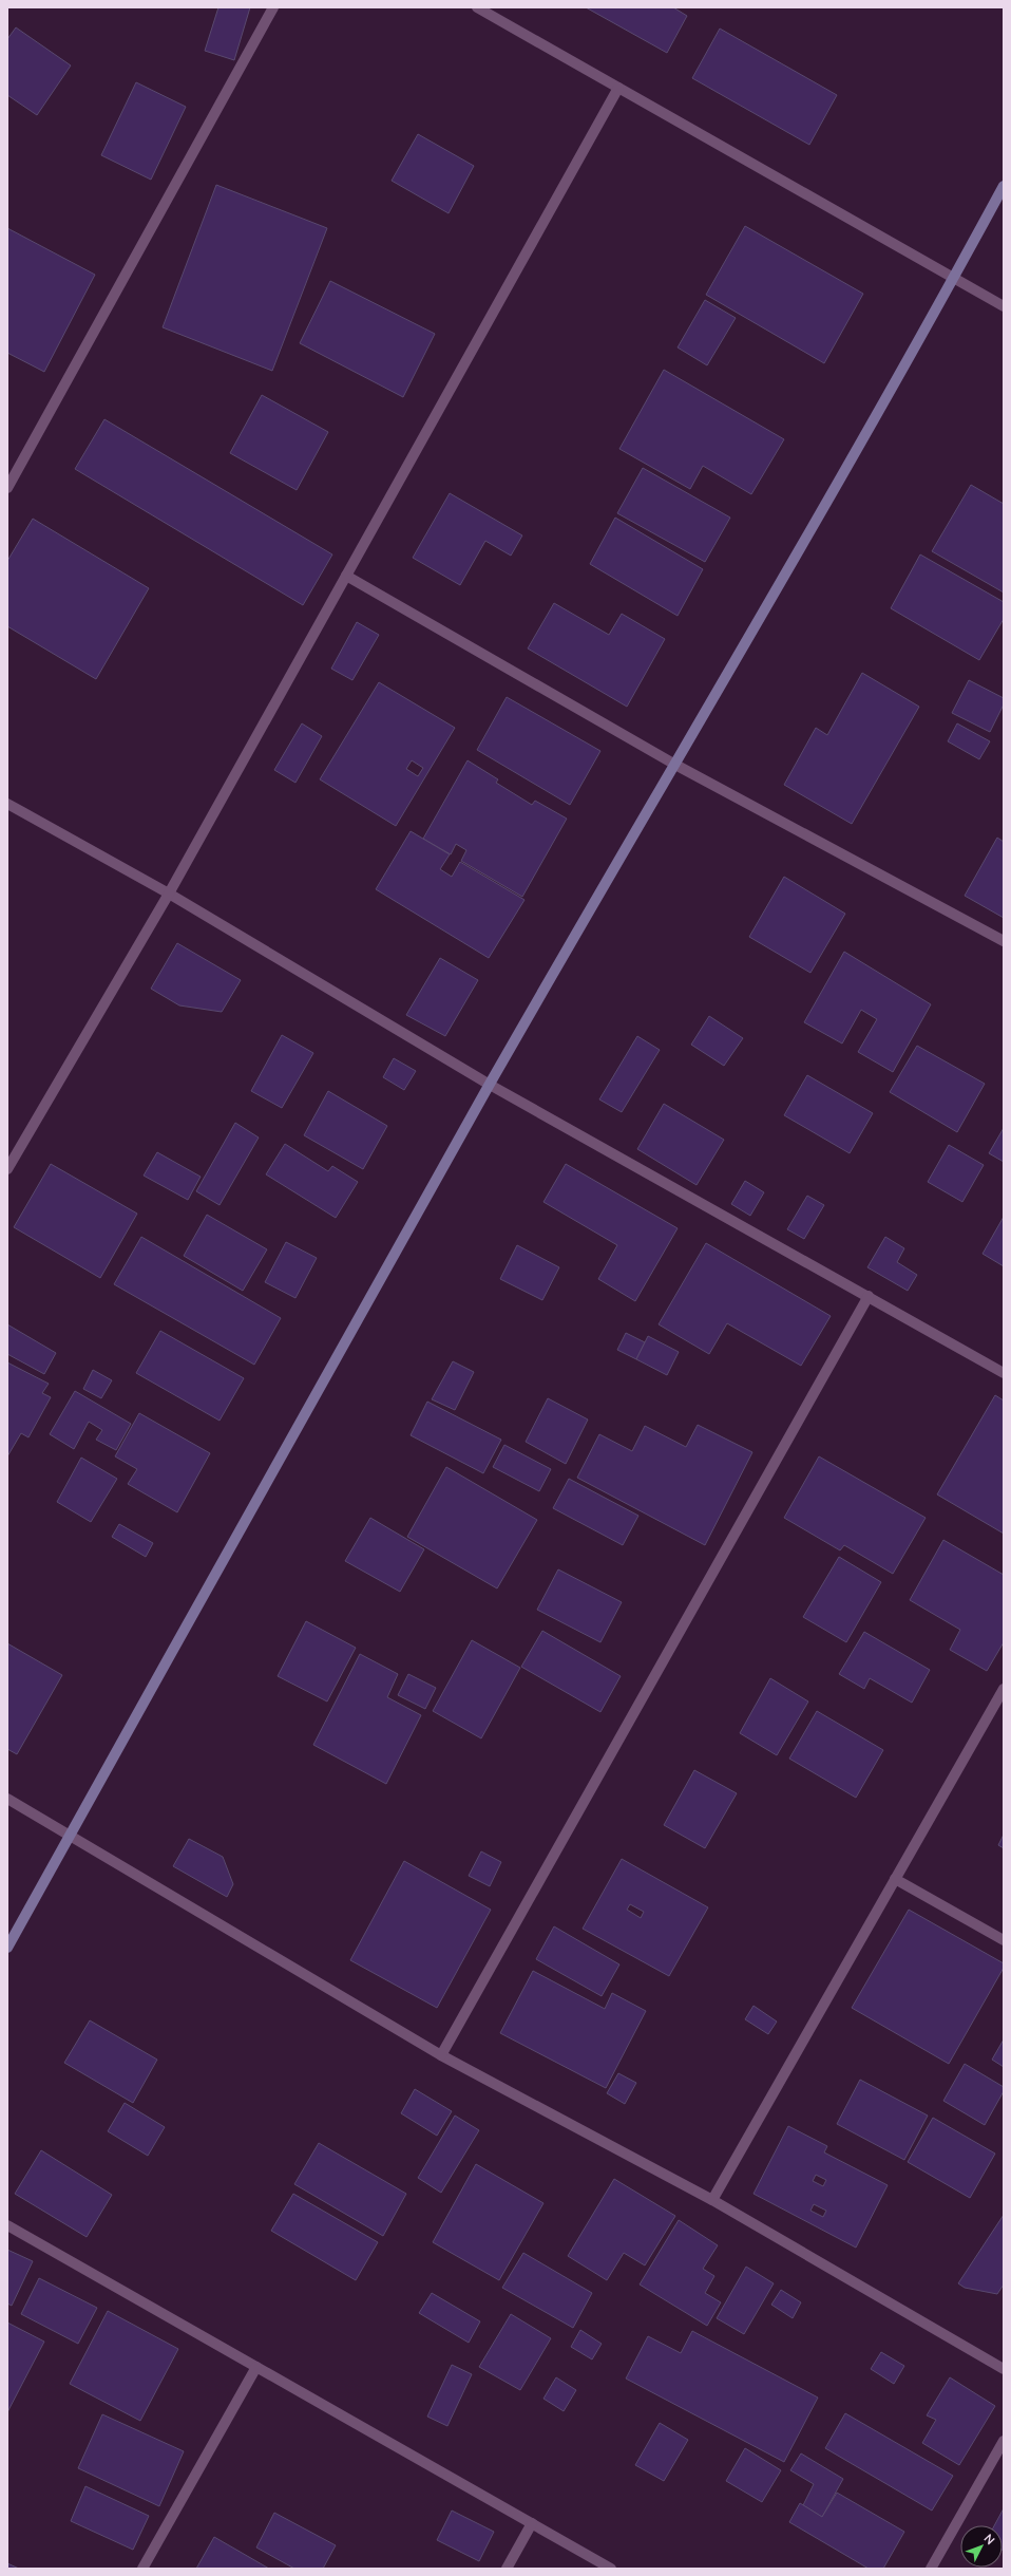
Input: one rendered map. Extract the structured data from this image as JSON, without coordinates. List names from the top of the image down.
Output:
{
  "north": "top right"
}
